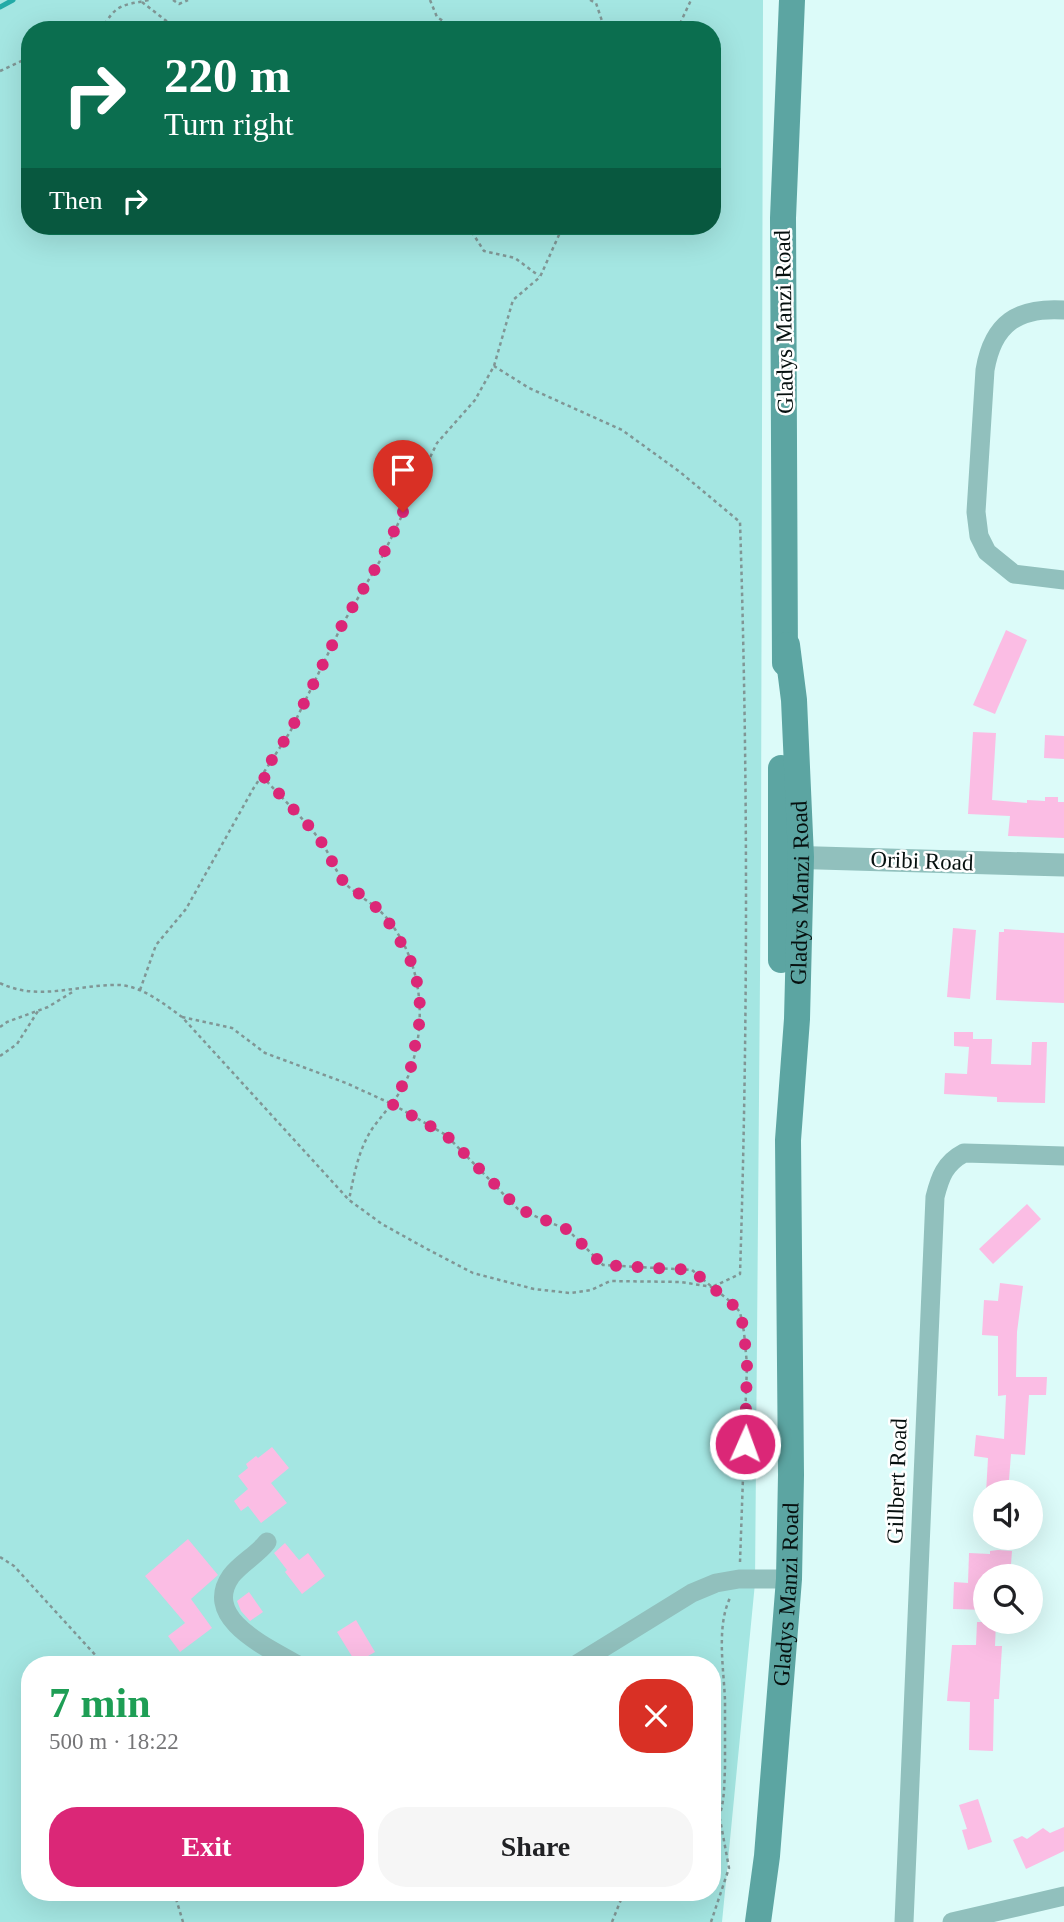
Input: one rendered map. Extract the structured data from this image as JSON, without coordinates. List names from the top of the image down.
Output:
{
  "streets": {
    "main road": ["Gladys Manzi Road"],
    "street": ["Oribi Road", "Gillbert Road"]
  },
  "crossings": [
    ["Gladys Manzi Road", "Oribi Road"]
  ],
  "page": {
    "turn": ["220 m", "Turn right"],
    "then": "Then",
    "heading": ["7 min", "500 m · 18:22"],
    "buttons": ["Exit", "Share"]
  }
}
